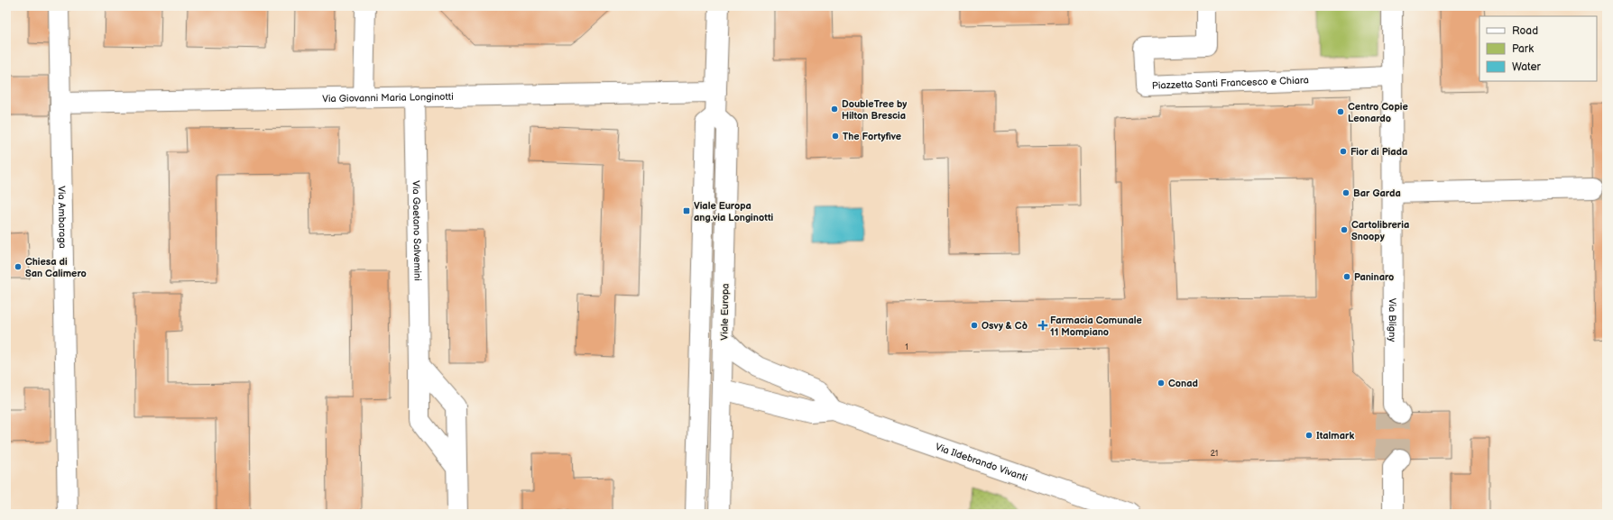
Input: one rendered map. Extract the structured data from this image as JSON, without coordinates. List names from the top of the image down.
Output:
{
  "streets": {
    "street": [
      "Piazzetta Santi Francesco e Chiara",
      "Via Giovanni Maria Longinotti",
      "Via Ambaraga",
      "Via Gaetano Salvemini",
      "Viale Europa",
      "Via Bligny",
      "Via Ildebrando Vivanti"
    ]
  },
  "crossings": [
    ["Piazzetta Santi Francesco e Chiara", "Via Bligny"],
    ["Via Giovanni Maria Longinotti", "Via Ambaraga"],
    ["Via Giovanni Maria Longinotti", "Via Gaetano Salvemini"],
    ["Viale Europa", "Via Ildebrando Vivanti"]
  ],
  "places": {
    "other": [
      "DoubleTree by Hilton Brescia",
      "Centro Copie Leonardo",
      "The Fortyfive",
      "Fior di Piada",
      "Bar Garda",
      "Cartolibreria Snoopy",
      "Chiesa di San Calimero",
      "Paninaro",
      "Osvy & Cò",
      "Conad",
      "Italmark"
    ],
    "transit": ["Viale Europa ang.via Longinotti"],
    "health": ["Farmacia Comunale 11 Mompiano"]
  },
  "house_numbers": ["1", "21"],
  "legend": ["Road", "Park", "Water"]
}
